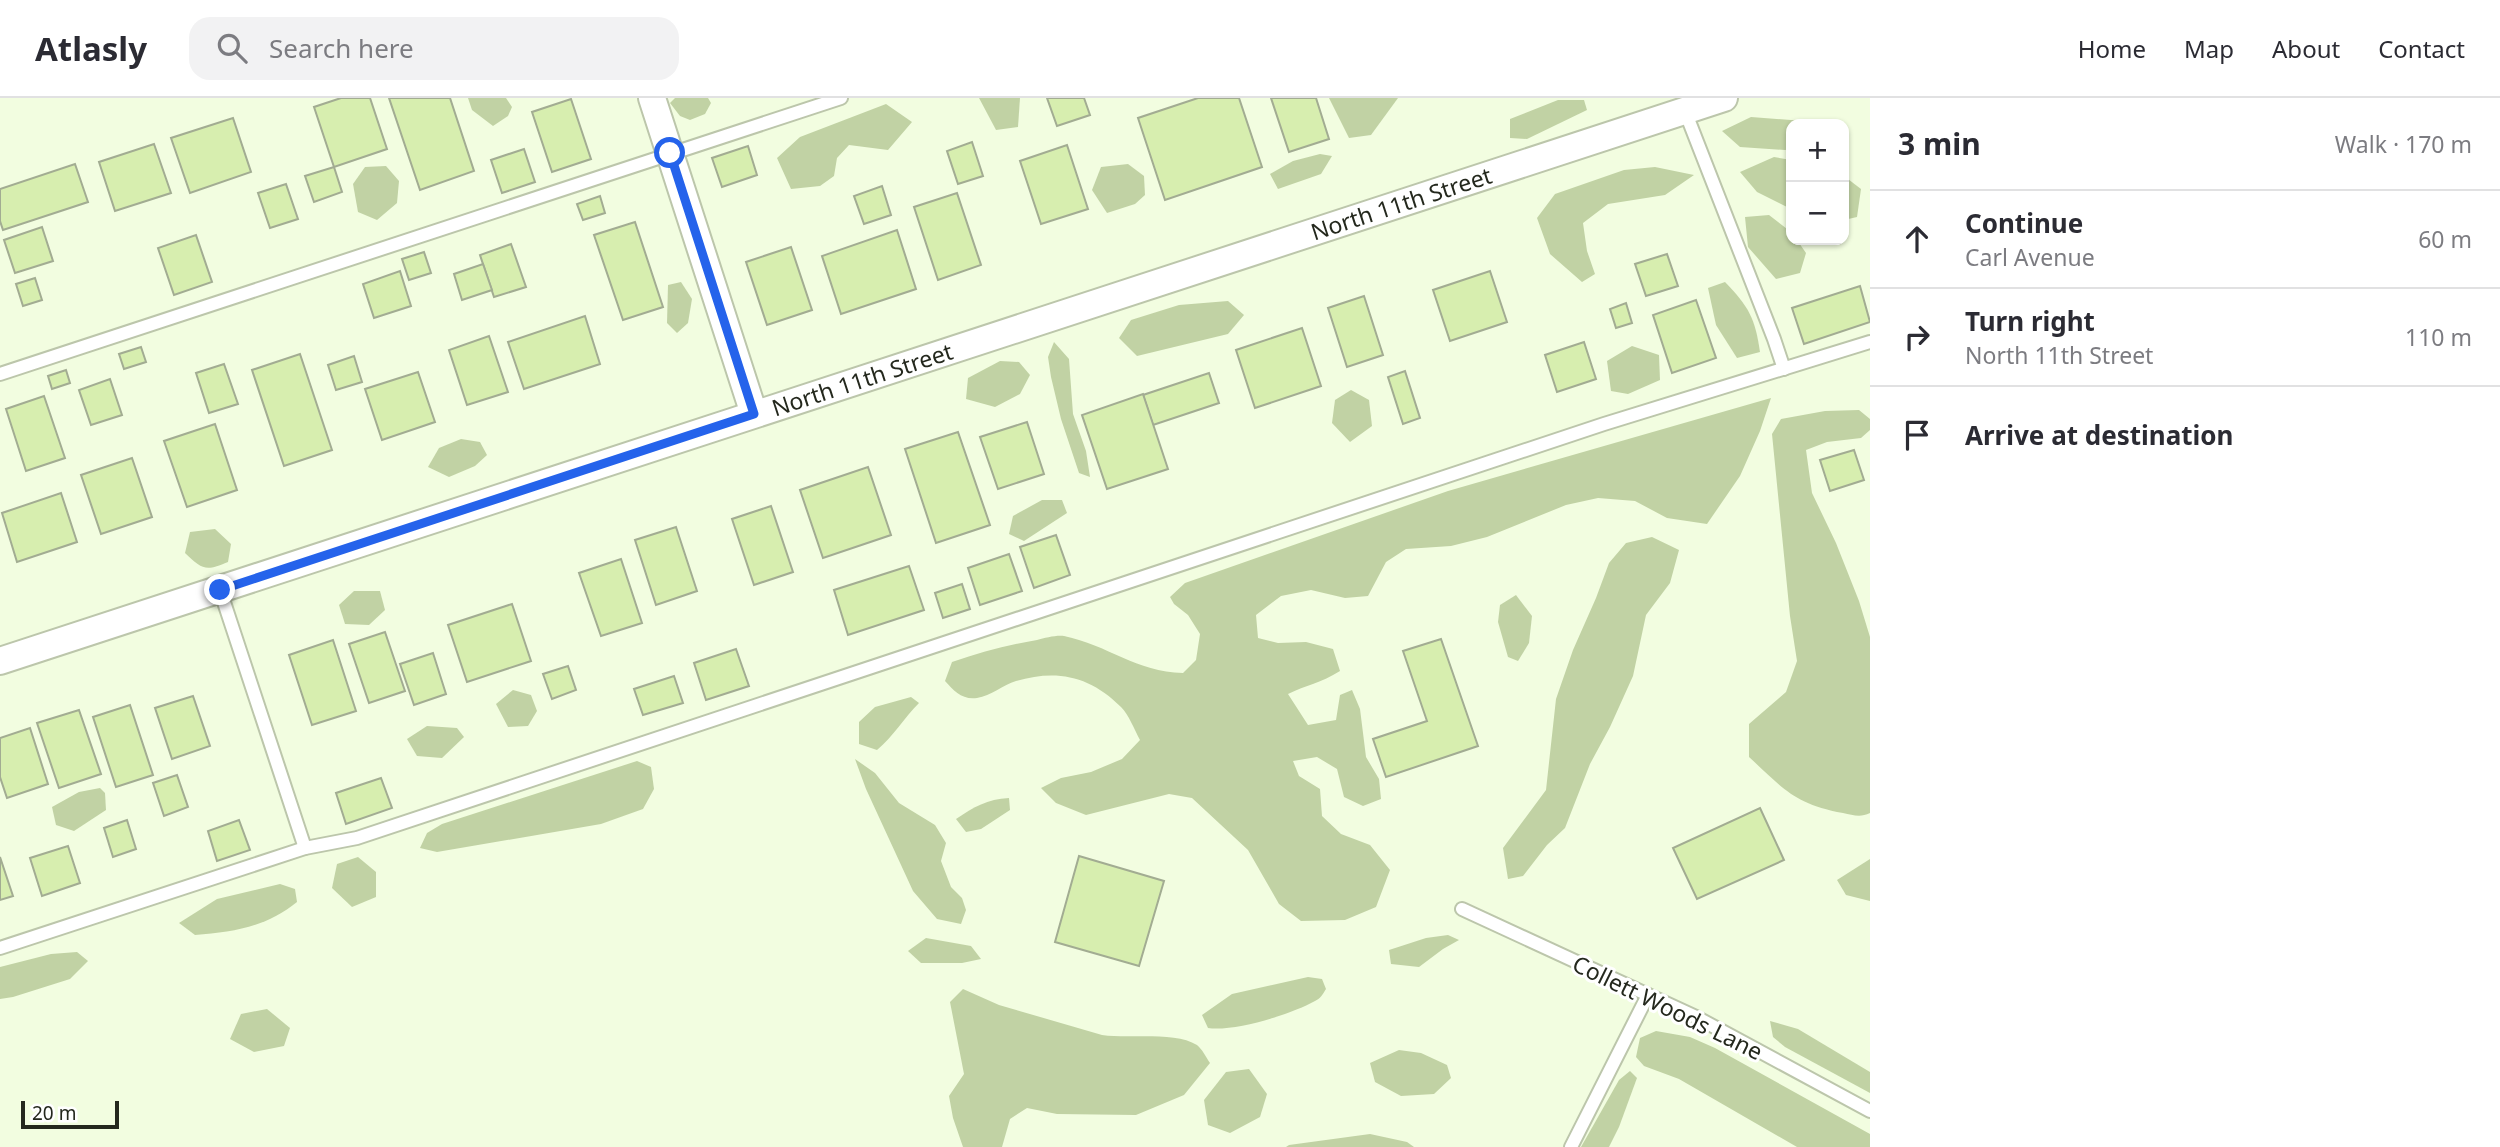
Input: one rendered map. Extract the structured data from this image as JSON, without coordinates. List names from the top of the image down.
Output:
{
  "streets": {
    "street": ["North 11th Street"],
    "lane": ["Collett Woods Lane"]
  },
  "scale_bar": "20 m",
  "page": {
    "header": "Atlasly",
    "search": "Search here",
    "nav": [
      "Home",
      "Map",
      "About",
      "Contact"
    ],
    "heading": ["3 min", "Walk · 170 m"],
    "map_buttons": ["+", "−"],
    "list": [
      ["Continue", "Carl Avenue", "60 m"],
      ["Turn right", "North 11th Street", "110 m"],
      "Arrive at destination"
    ],
    "scale": "20 m"
  }
}
